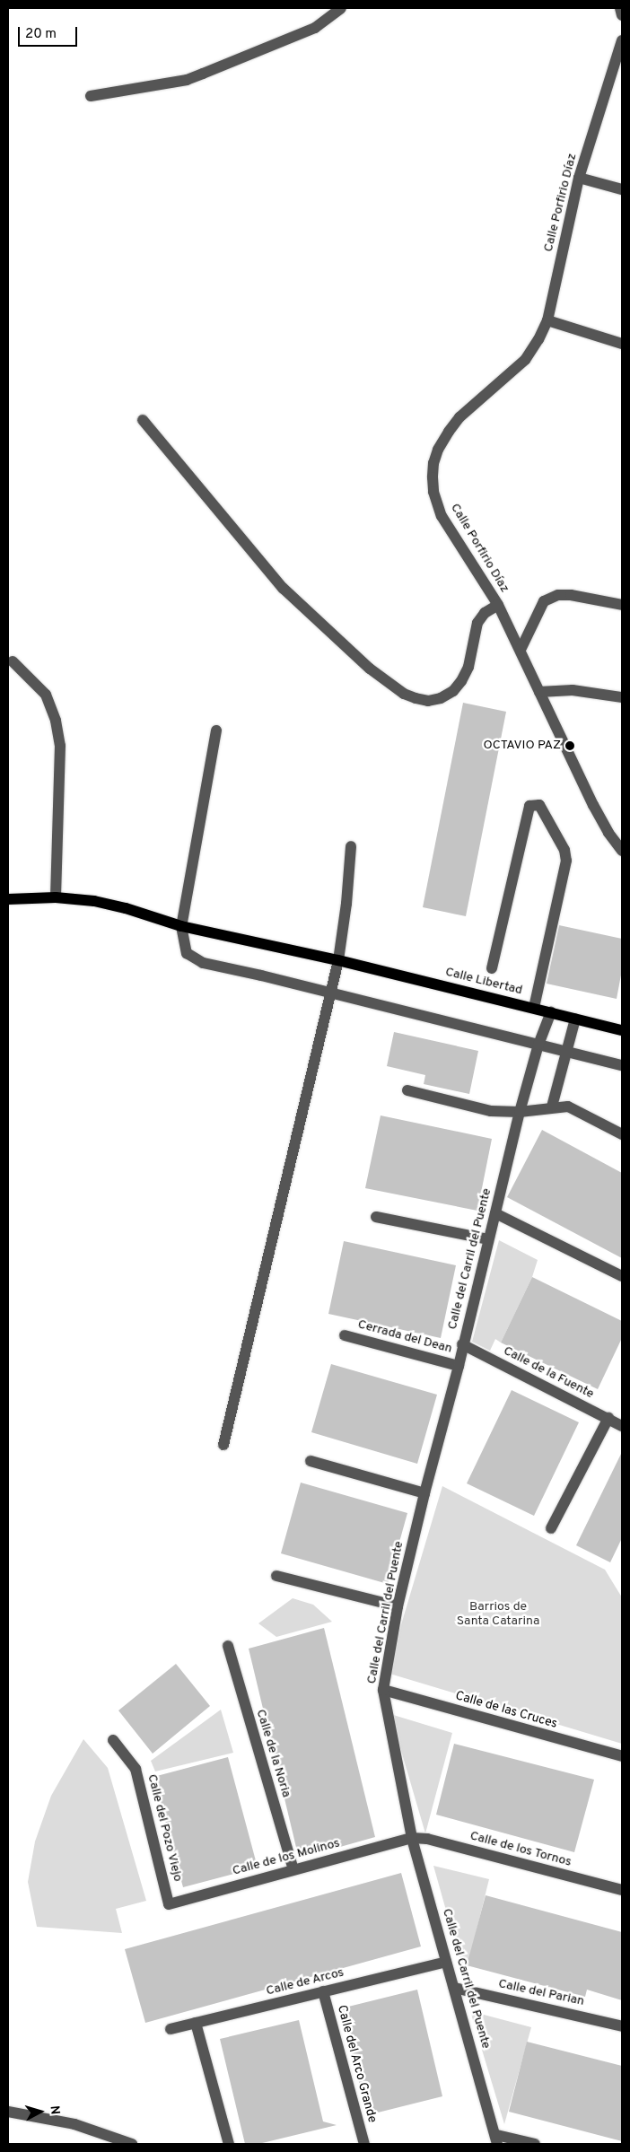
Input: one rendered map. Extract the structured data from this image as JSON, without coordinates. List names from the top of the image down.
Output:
{
  "streets": {
    "main road": ["Calle Libertad"],
    "street": [
      "Calle Porfirio Díaz",
      "Calle del Carril del Puente",
      "Cerrada del Dean",
      "Calle de la Fuente",
      "Calle de las Cruces",
      "Calle de la Noria",
      "Calle del Pozo Viejo",
      "Calle de los Tornos",
      "Calle de los Molinos",
      "Calle de Arcos",
      "Calle del Parian",
      "Calle del Arco Grande"
    ]
  },
  "crossings": [
    ["Calle Libertad", "Calle del Carril del Puente"],
    ["Calle del Carril del Puente", "Cerrada del Dean"],
    ["Calle del Carril del Puente", "Calle de la Fuente"],
    ["Calle del Carril del Puente", "Calle de las Cruces"],
    ["Calle del Carril del Puente", "Calle de los Tornos"],
    ["Calle del Carril del Puente", "Calle de los Molinos"],
    ["Calle del Carril del Puente", "Calle de Arcos"],
    ["Calle del Carril del Puente", "Calle del Parian"],
    ["Calle de la Noria", "Calle de los Molinos"],
    ["Calle del Pozo Viejo", "Calle de los Molinos"],
    ["Calle de los Tornos", "Calle de los Molinos"],
    ["Calle de Arcos", "Calle del Arco Grande"]
  ],
  "parks": ["Barrios de Santa Catarina"],
  "places": ["OCTAVIO PAZ"],
  "scale_bar": "20 m",
  "north": "right"
}
